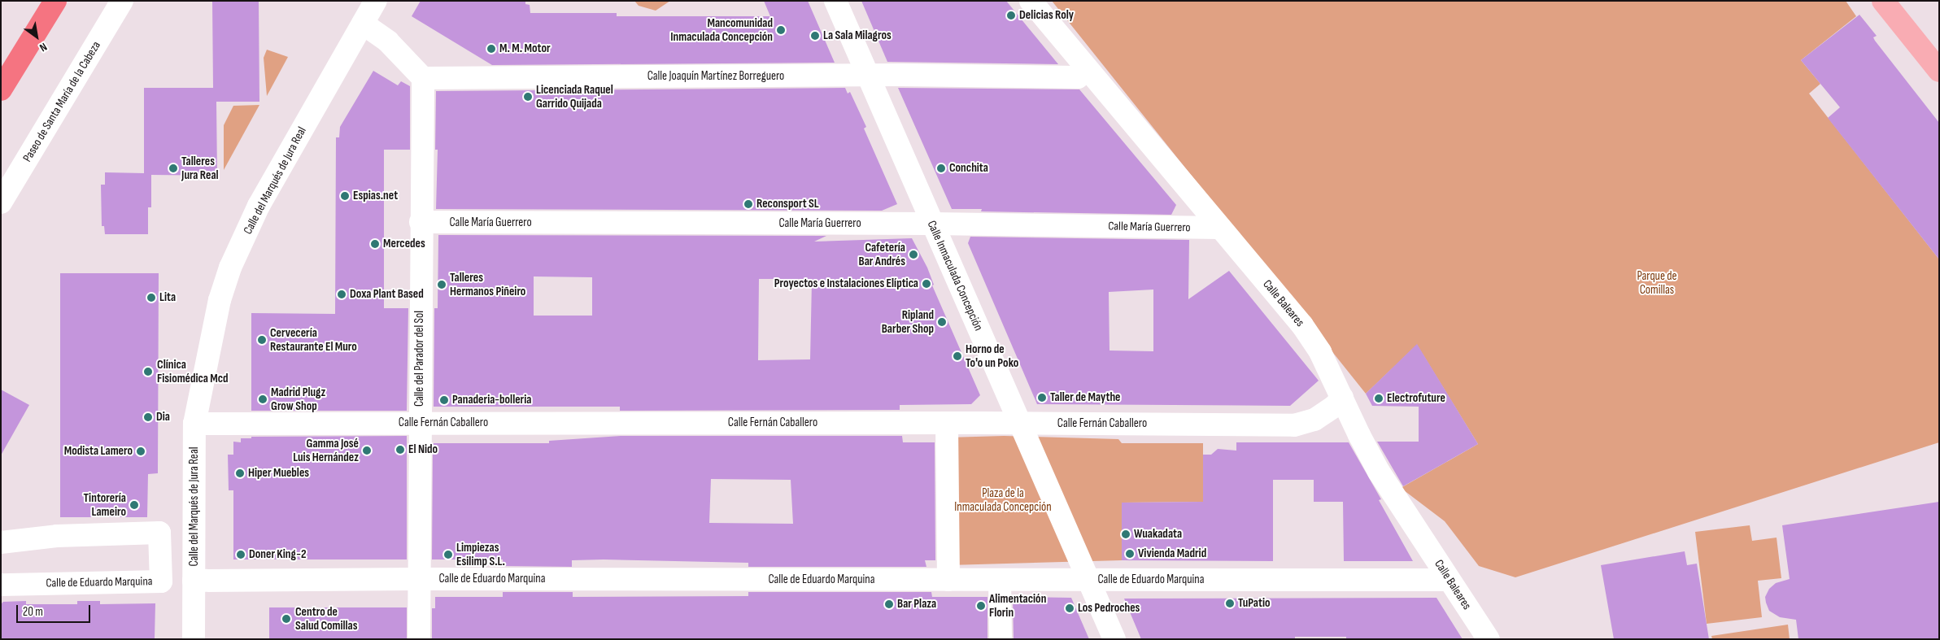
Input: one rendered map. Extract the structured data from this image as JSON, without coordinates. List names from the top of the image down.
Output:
{
  "streets": {
    "street": [
      "Calle Joaquín Martínez Borreguero",
      "Paseo de Santa María de la Cabeza",
      "Calle del Marqués de Jura Real",
      "Calle María Guerrero",
      "Calle Inmaculada Concepción",
      "Calle Baleares",
      "Calle del Parador del Sol",
      "Calle Fernán Caballero",
      "Calle de Eduardo Marquina"
    ]
  },
  "crossings": [
    ["Calle Joaquín Martínez Borreguero", "Calle Inmaculada Concepción"],
    ["Calle Joaquín Martínez Borreguero", "Calle Baleares"],
    ["Calle Joaquín Martínez Borreguero", "Calle del Parador del Sol"],
    ["Calle del Marqués de Jura Real", "Calle Fernán Caballero"],
    ["Calle del Marqués de Jura Real", "Calle de Eduardo Marquina"],
    ["Calle María Guerrero", "Calle Inmaculada Concepción"],
    ["Calle María Guerrero", "Calle Baleares"],
    ["Calle María Guerrero", "Calle del Parador del Sol"],
    ["Calle Inmaculada Concepción", "Calle Fernán Caballero"],
    ["Calle Inmaculada Concepción", "Calle de Eduardo Marquina"],
    ["Calle Baleares", "Calle Fernán Caballero"],
    ["Calle Baleares", "Calle de Eduardo Marquina"],
    ["Calle del Parador del Sol", "Calle Fernán Caballero"],
    ["Calle del Parador del Sol", "Calle de Eduardo Marquina"]
  ],
  "parks": ["Parque de Comillas", "Plaza de la Inmaculada Concepción"],
  "places": [
    "Delicias Roly",
    "Mancomunidad Inmaculada Concepción",
    "La Sala Milagros",
    "M. M. Motor",
    "Licenciada Raquel Garrido Quijada",
    "Talleres Jura Real",
    "Conchita",
    "Espias.net",
    "Reconsport SL",
    "Mercedes",
    "Cafetería Bar Andrés",
    "Proyectos e Instalaciones Elíptica",
    "Talleres Hermanos Piñeiro",
    "Doxa Plant Based",
    "Lita",
    "Ripland Barber Shop",
    "Cervecería Restaurante El Muro",
    "Horno de To'o un Poko",
    "Clínica Fisiomédica Mcd",
    "Taller de Maythe",
    "Electrofuture",
    "Madrid Plugz Grow Shop",
    "Panaderia-bolleria",
    "Dia",
    "El Nido",
    "Gamma José Luis Hernández",
    "Modista Lamero",
    "Hiper Muebles",
    "Tintorería Lameiro",
    "Wuakadata",
    "Vivienda Madrid",
    "Doner King-2",
    "Limpiezas Esilimp S.L.",
    "TuPatio",
    "Bar Plaza",
    "Alimentación Florin",
    "Los Pedroches",
    "Centro de Salud Comillas"
  ],
  "scale_bar": "20 m",
  "north": "bottom right"
}
